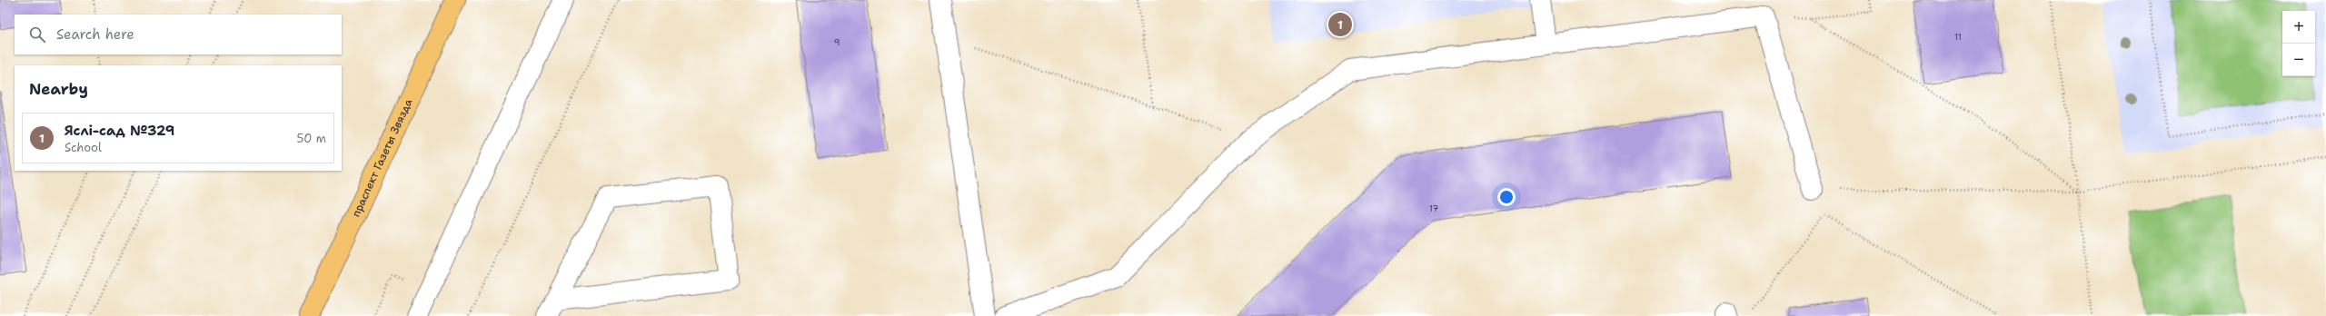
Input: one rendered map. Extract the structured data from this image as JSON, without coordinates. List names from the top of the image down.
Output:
{
  "streets": {
    "main road": ["праспект Газеты Звязда"]
  },
  "house_numbers": ["11", "9", "17"],
  "page": {
    "map_buttons": ["+", "−"],
    "pins": "1",
    "search": "Search here",
    "heading": "Nearby",
    "list": [
      {
        "mark": "1",
        "name": "Яслі-сад №329",
        "note": "School",
        "value": "50 m"
      }
    ]
  }
}
